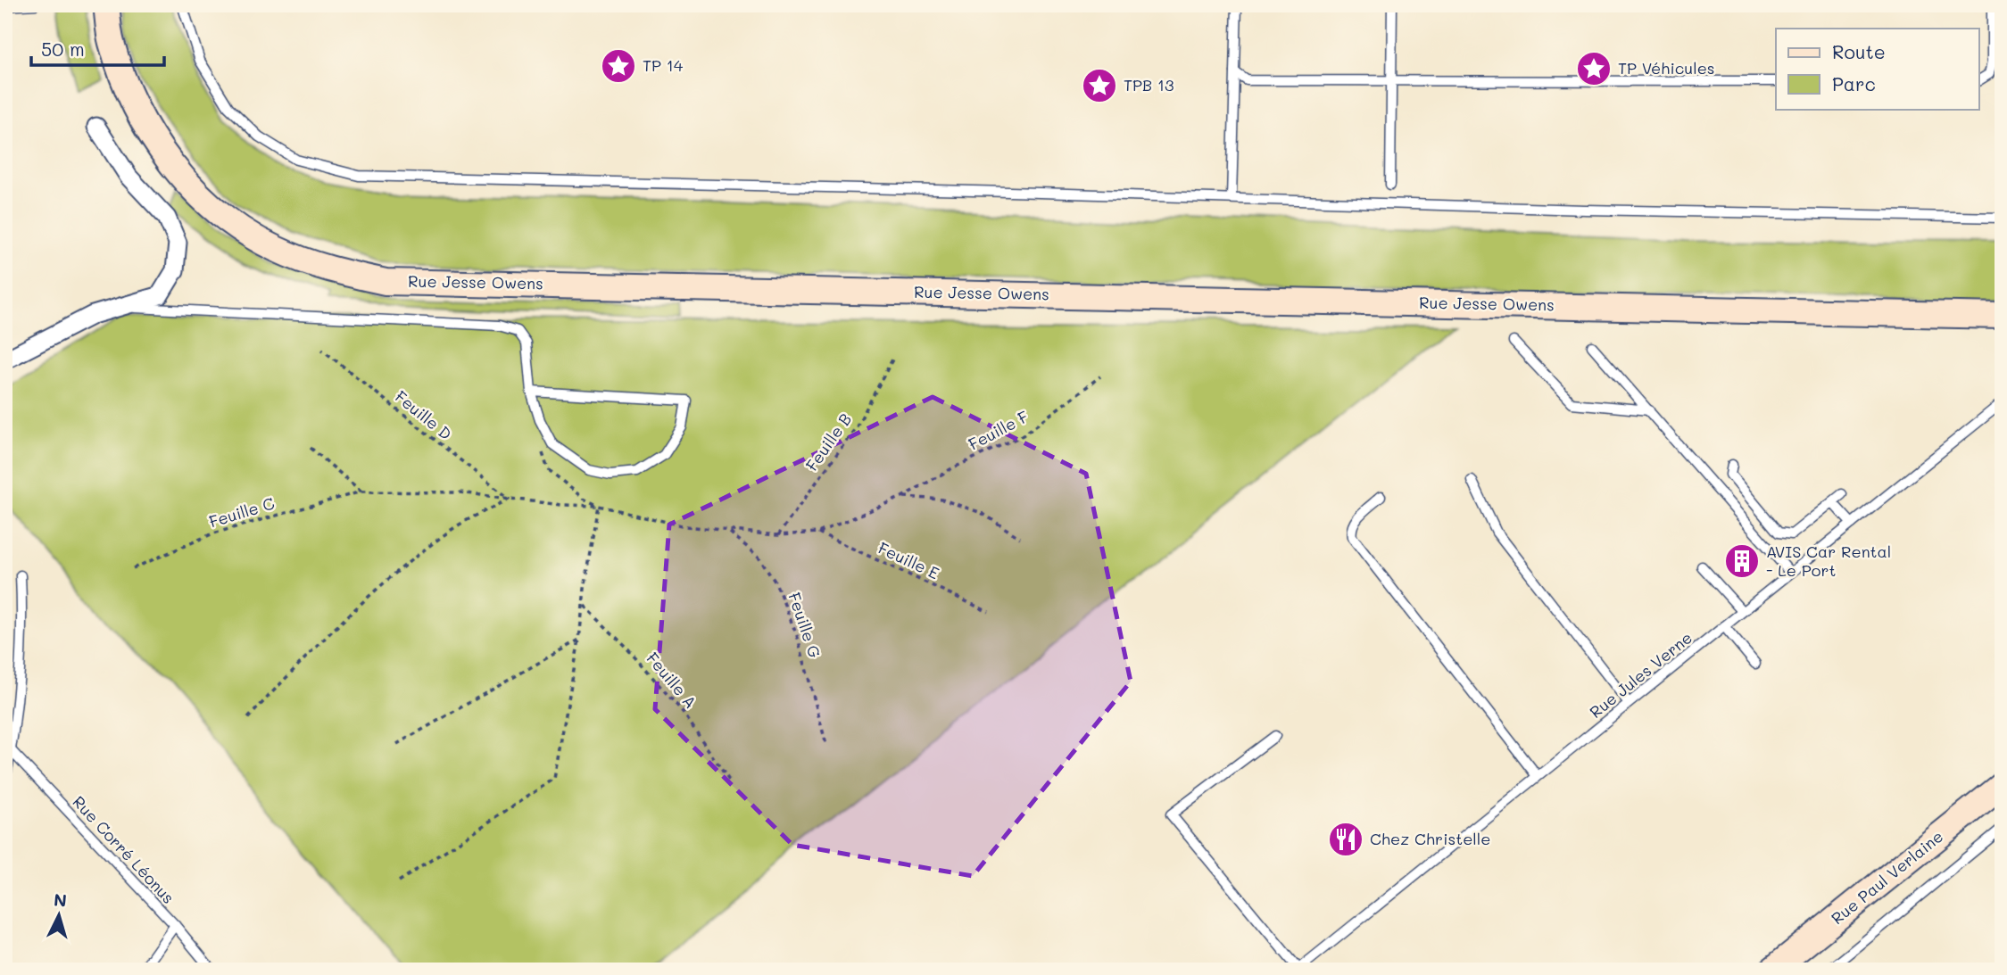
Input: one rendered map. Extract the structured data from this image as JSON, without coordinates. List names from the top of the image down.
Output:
{
  "streets": {
    "main road": ["Rue Jesse Owens", "Rue Paul Verlaine"],
    "lane": ["Rue Jules Verne", "Rue Corré Léonus"],
    "path": [
      "Feuille D",
      "Feuille F",
      "Feuille B",
      "Feuille C",
      "Feuille E",
      "Feuille G",
      "Feuille A"
    ]
  },
  "crossings": [
    ["Feuille D", "Feuille C"],
    ["Feuille F", "Feuille E"]
  ],
  "places": {
    "place": ["TP 14", "TP Véhicules", "TPB 13"],
    "building": ["AVIS Car Rental - Le Port"],
    "restaurant": ["Chez Christelle"]
  },
  "legend": ["Route", "Parc"],
  "scale_bar": "50 m",
  "north": "top"
}
